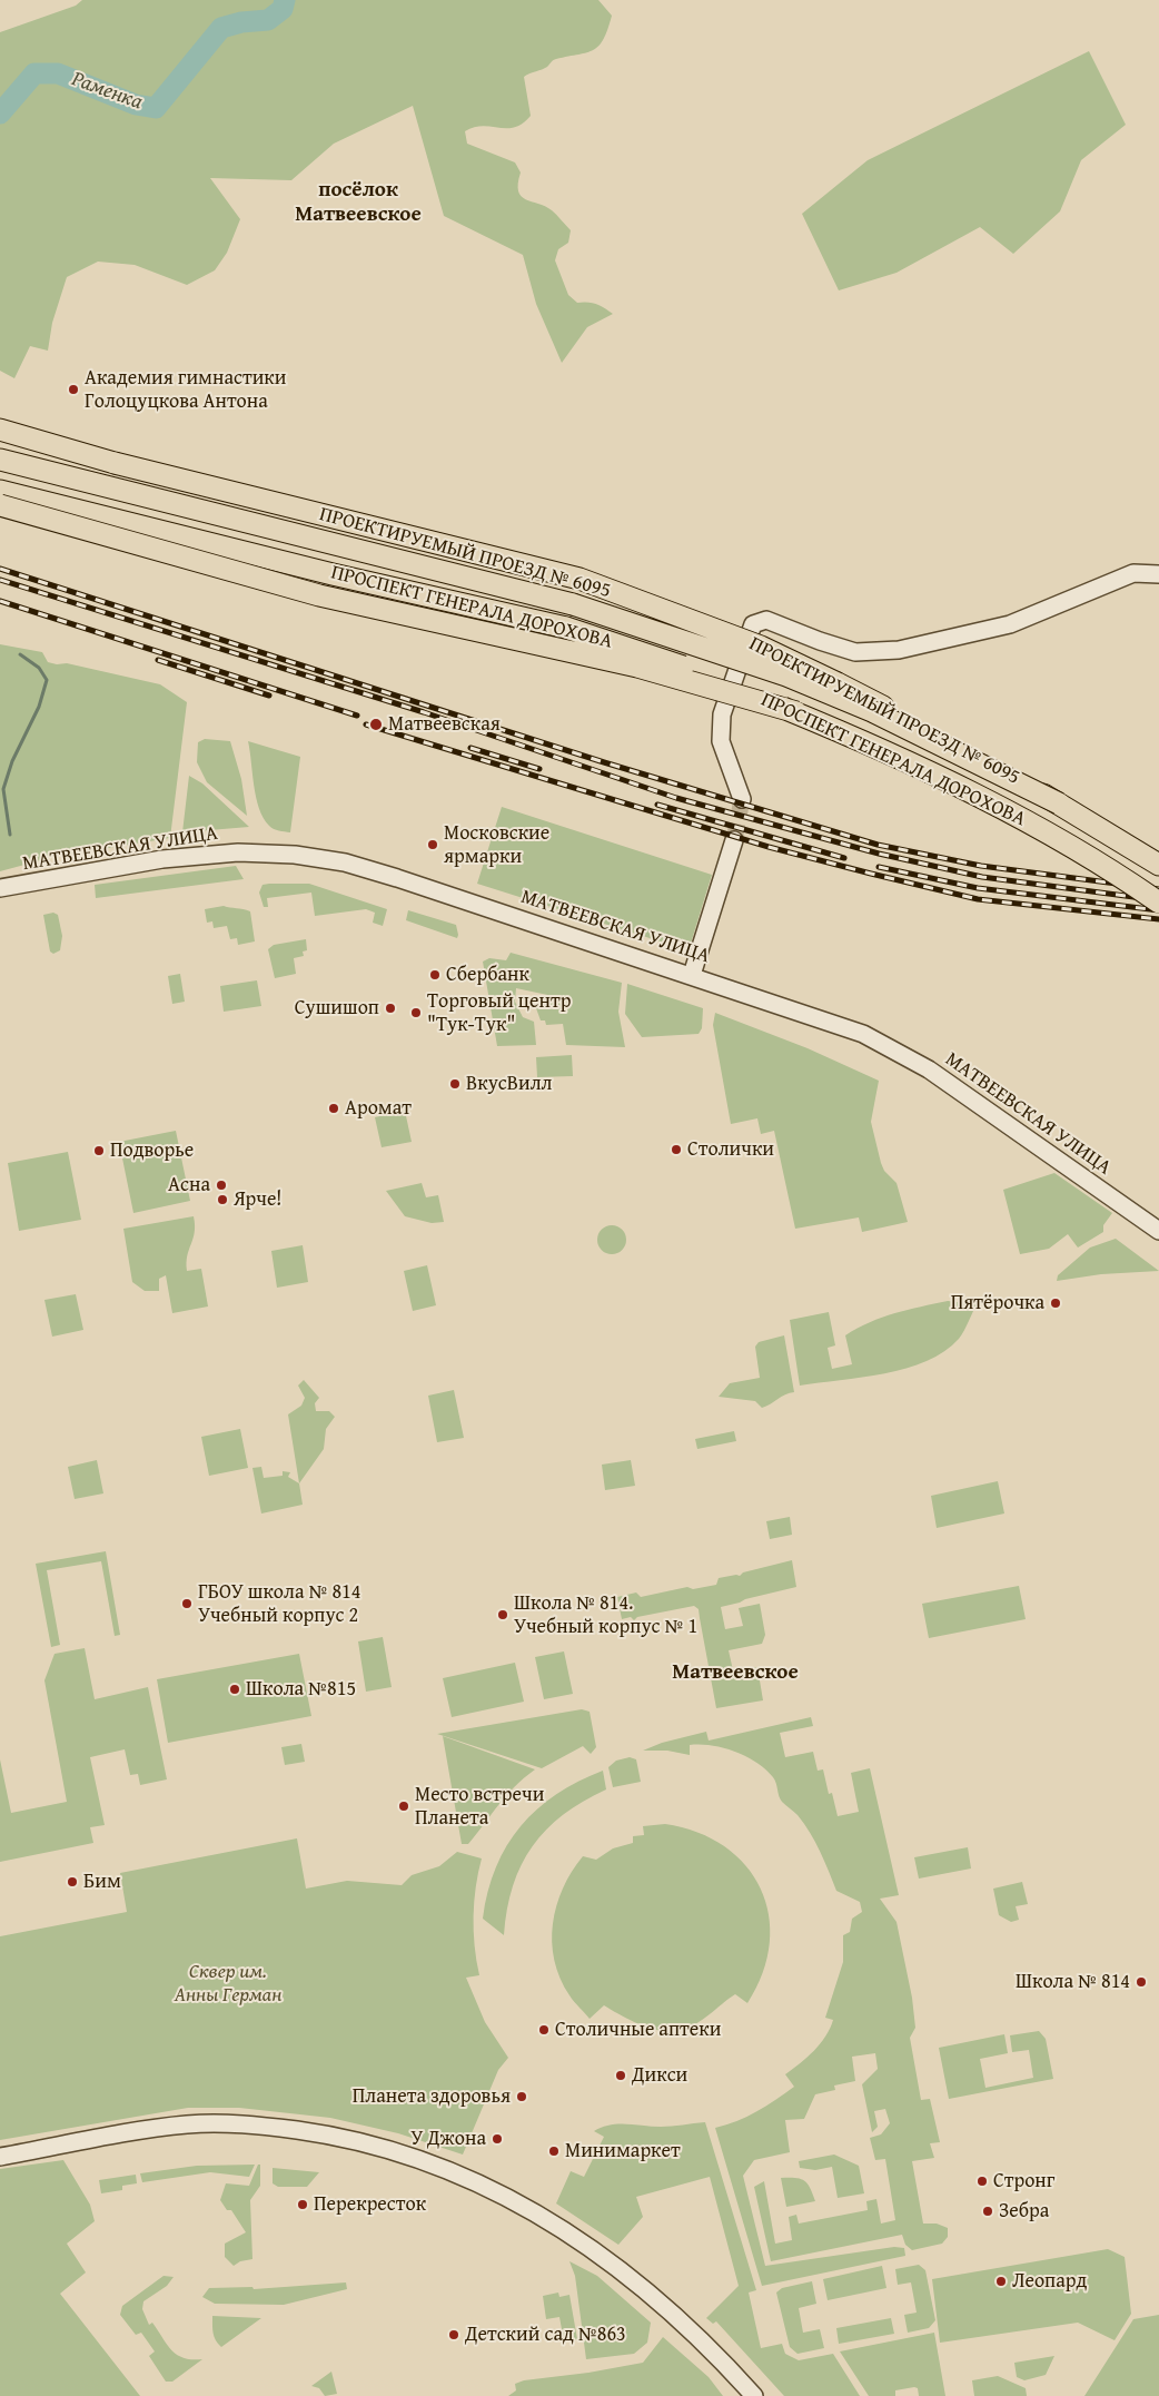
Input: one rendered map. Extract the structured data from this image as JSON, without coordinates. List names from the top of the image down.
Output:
{
  "streets": {
    "main road": ["ПРОЕКТИРУЕМЫЙ ПРОЕЗД № 6095", "ПРОСПЕКТ ГЕНЕРАЛА ДОРОХОВА"],
    "street": ["МАТВЕЕВСКАЯ УЛИЦА"]
  },
  "crossings": [
    ["ПРОЕКТИРУЕМЫЙ ПРОЕЗД № 6095", "ПРОСПЕКТ ГЕНЕРАЛА ДОРОХОВА"]
  ],
  "districts": ["посёлок Матвеевское", "Матвеевское"],
  "water": ["Раменка"],
  "parks": ["Сквер им. Анны Герман"],
  "places": [
    "Академия гимнастики Голоцуцкова Антона",
    "Матвеевская",
    "Московские ярмарки",
    "Сбербанк",
    "Сушишоп",
    "Торговый центр \"Тук-Тук\"",
    "ВкусВилл",
    "Аромат",
    "Столички",
    "Подворье",
    "Асна",
    "Ярче!",
    "Пятёрочка",
    "ГБОУ школа № 814 Учебный корпус 2",
    "Школа № 814. Учебный корпус № 1",
    "Школа №815",
    "Место встречи Планета",
    "Бим",
    "Школа № 814",
    "Столичные аптеки",
    "Дикси",
    "Планета здоровья",
    "У Джона",
    "Минимаркет",
    "Стронг",
    "Перекресток",
    "Зебра",
    "Леопард",
    "Детский сад №863"
  ]
}
